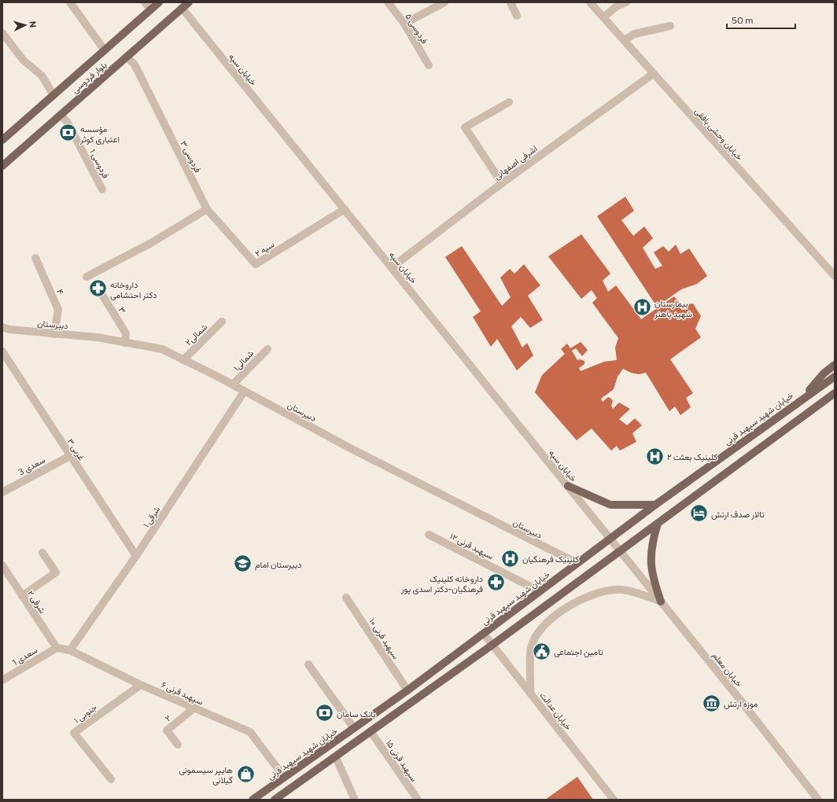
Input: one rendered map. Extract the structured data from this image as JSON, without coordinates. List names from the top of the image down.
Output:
{
  "streets": {
    "main road": ["بلوار فردوسی", "خیابان شهید سپهبد قرنی"],
    "street": [
      "فردوسی ۵",
      "خیابان سپه",
      "خیابان وحشی بافقی",
      "فردوسی ۳",
      "اشرفی اصفهانی",
      "فردوسی ۱",
      "سپه ۲",
      "۴",
      "۳",
      "دبیرستان",
      "شمالی۲",
      "شمالی۱",
      "۳ غربی",
      "سعدی 3",
      "شرقی ۱",
      "سپهبد قرنی ۱۲",
      "شرقی ۲",
      "سپهبد قرنی ۱۰",
      "سعدی 1",
      "خیابان معلم",
      "سپهبد قرنی ۶",
      "خیابان عدالت",
      "۱ جنوبی",
      "۲",
      "سپهبد قرنی ۱۵"
    ]
  },
  "crossings": [
    ["خیابان سپه", "بلوار فردوسی"],
    ["خیابان سپه", "اشرفی اصفهانی"],
    ["خیابان سپه", "سپه ۲"],
    ["خیابان سپه", "خیابان شهید سپهبد قرنی"],
    ["خیابان سپه", "خیابان معلم"],
    ["بلوار فردوسی", "فردوسی ۳"],
    ["بلوار فردوسی", "فردوسی ۱"],
    ["خیابان وحشی بافقی", "اشرفی اصفهانی"],
    ["فردوسی ۳", "سپه ۲"],
    ["۴", "دبیرستان"],
    ["۳", "دبیرستان"],
    ["دبیرستان", "شمالی۲"],
    ["دبیرستان", "شمالی۱"],
    ["دبیرستان", "خیابان شهید سپهبد قرنی"],
    ["دبیرستان", "شرقی ۱"],
    ["خیابان شهید سپهبد قرنی", "سپهبد قرنی ۱۲"],
    ["خیابان شهید سپهبد قرنی", "سپهبد قرنی ۱۰"],
    ["خیابان شهید سپهبد قرنی", "سپهبد قرنی ۶"],
    ["خیابان شهید سپهبد قرنی", "خیابان عدالت"],
    ["۳ غربی", "سعدی 3"],
    ["۳ غربی", "شرقی ۱"],
    ["شرقی ۱", "سپهبد قرنی ۶"],
    ["شرقی ۲", "سعدی 1"],
    ["شرقی ۲", "سپهبد قرنی ۶"],
    ["سعدی 1", "سپهبد قرنی ۶"],
    ["سپهبد قرنی ۶", "۱ جنوبی"],
    ["سپهبد قرنی ۶", "۲"]
  ],
  "places": {
    "bank": ["مؤسسه اعتباری کوثر", "بانک سامان"],
    "pharmacy": ["داروخانه دکتر احتشامی", "داروخانه کلینیک فرهنگیان-دکتر اسدی پور"],
    "hospital": ["بیمارستان شهید باهنر", "کلینیک بعثت ۲", "کلینیک فرهنگیان"],
    "hotel": ["تالار صدف ارتش"],
    "school or university": ["دبیرستان امام"],
    "public building": ["تامین اجتماعی"],
    "museum": ["موزه ارتش"],
    "shop": ["هایپر سیسمونی گیلانی"]
  },
  "scale_bar": "50 m",
  "north": "right"
}
